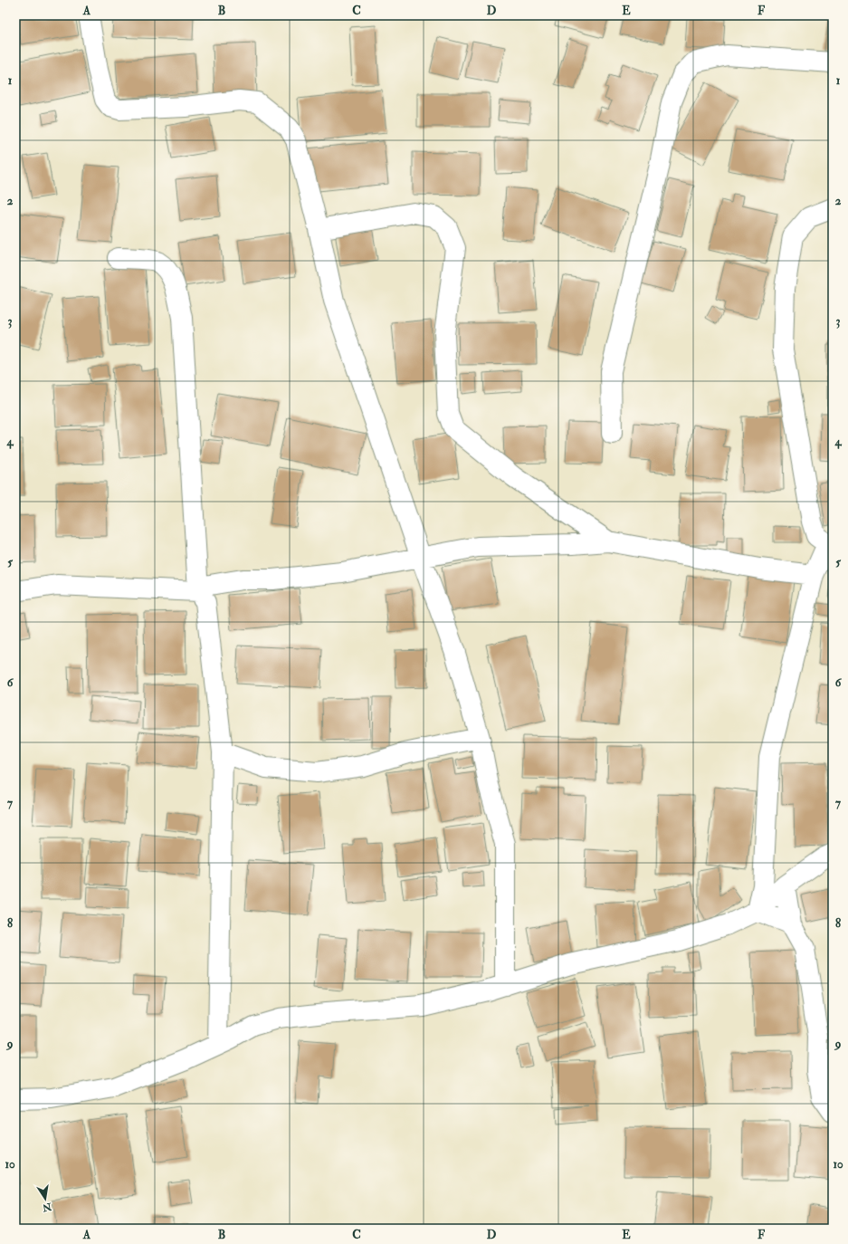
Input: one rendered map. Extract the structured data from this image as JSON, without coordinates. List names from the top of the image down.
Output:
{
  "north": "bottom",
  "grid": {
    "columns": [
      "A",
      "B",
      "C",
      "D",
      "E",
      "F"
    ],
    "rows": [
      "1",
      "2",
      "3",
      "4",
      "5",
      "6",
      "7",
      "8",
      "9",
      "10"
    ]
  }
}
